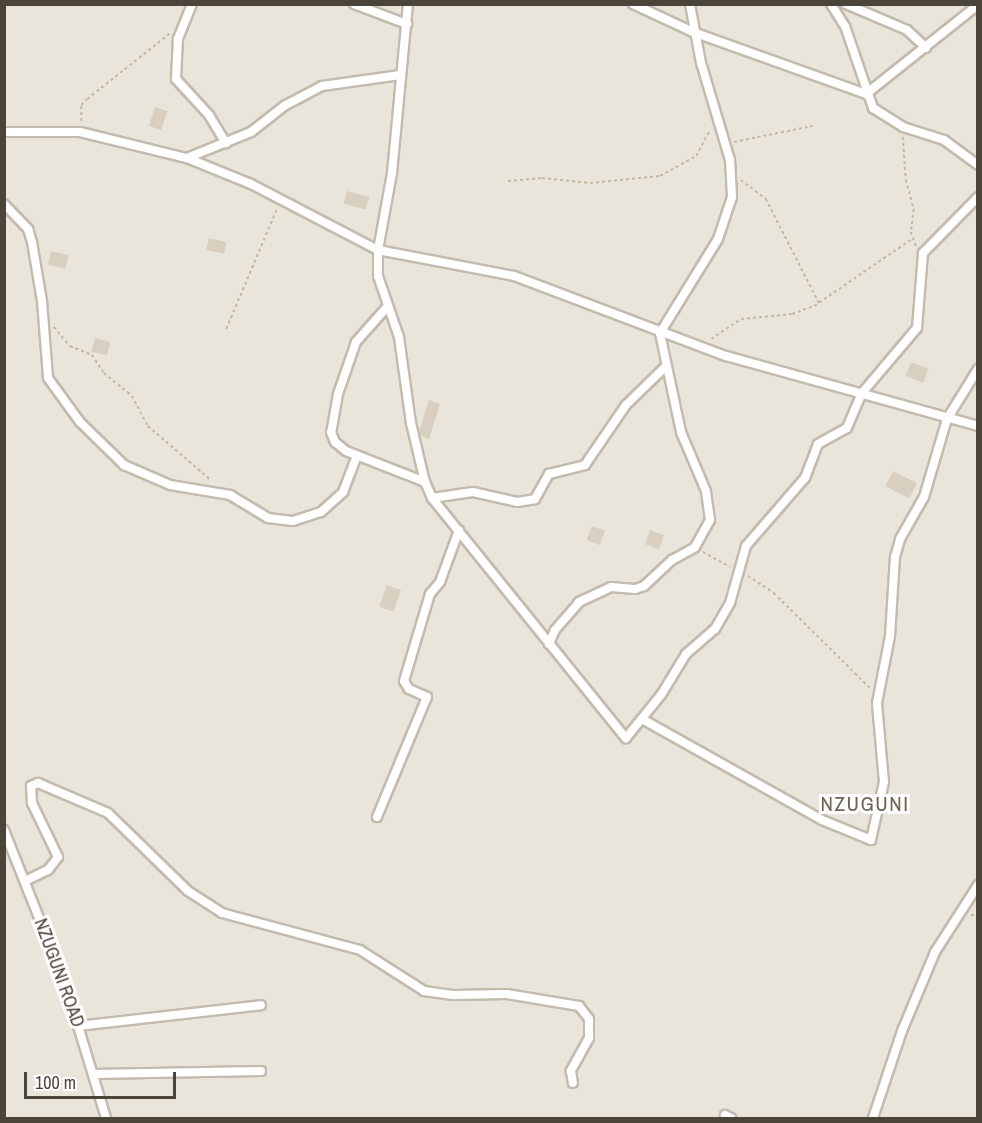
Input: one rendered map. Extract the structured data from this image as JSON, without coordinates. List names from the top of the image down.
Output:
{
  "streets": {
    "street": ["NZUGUNI ROAD"]
  },
  "districts": ["NZUGUNI"],
  "scale_bar": "100 m"
}
